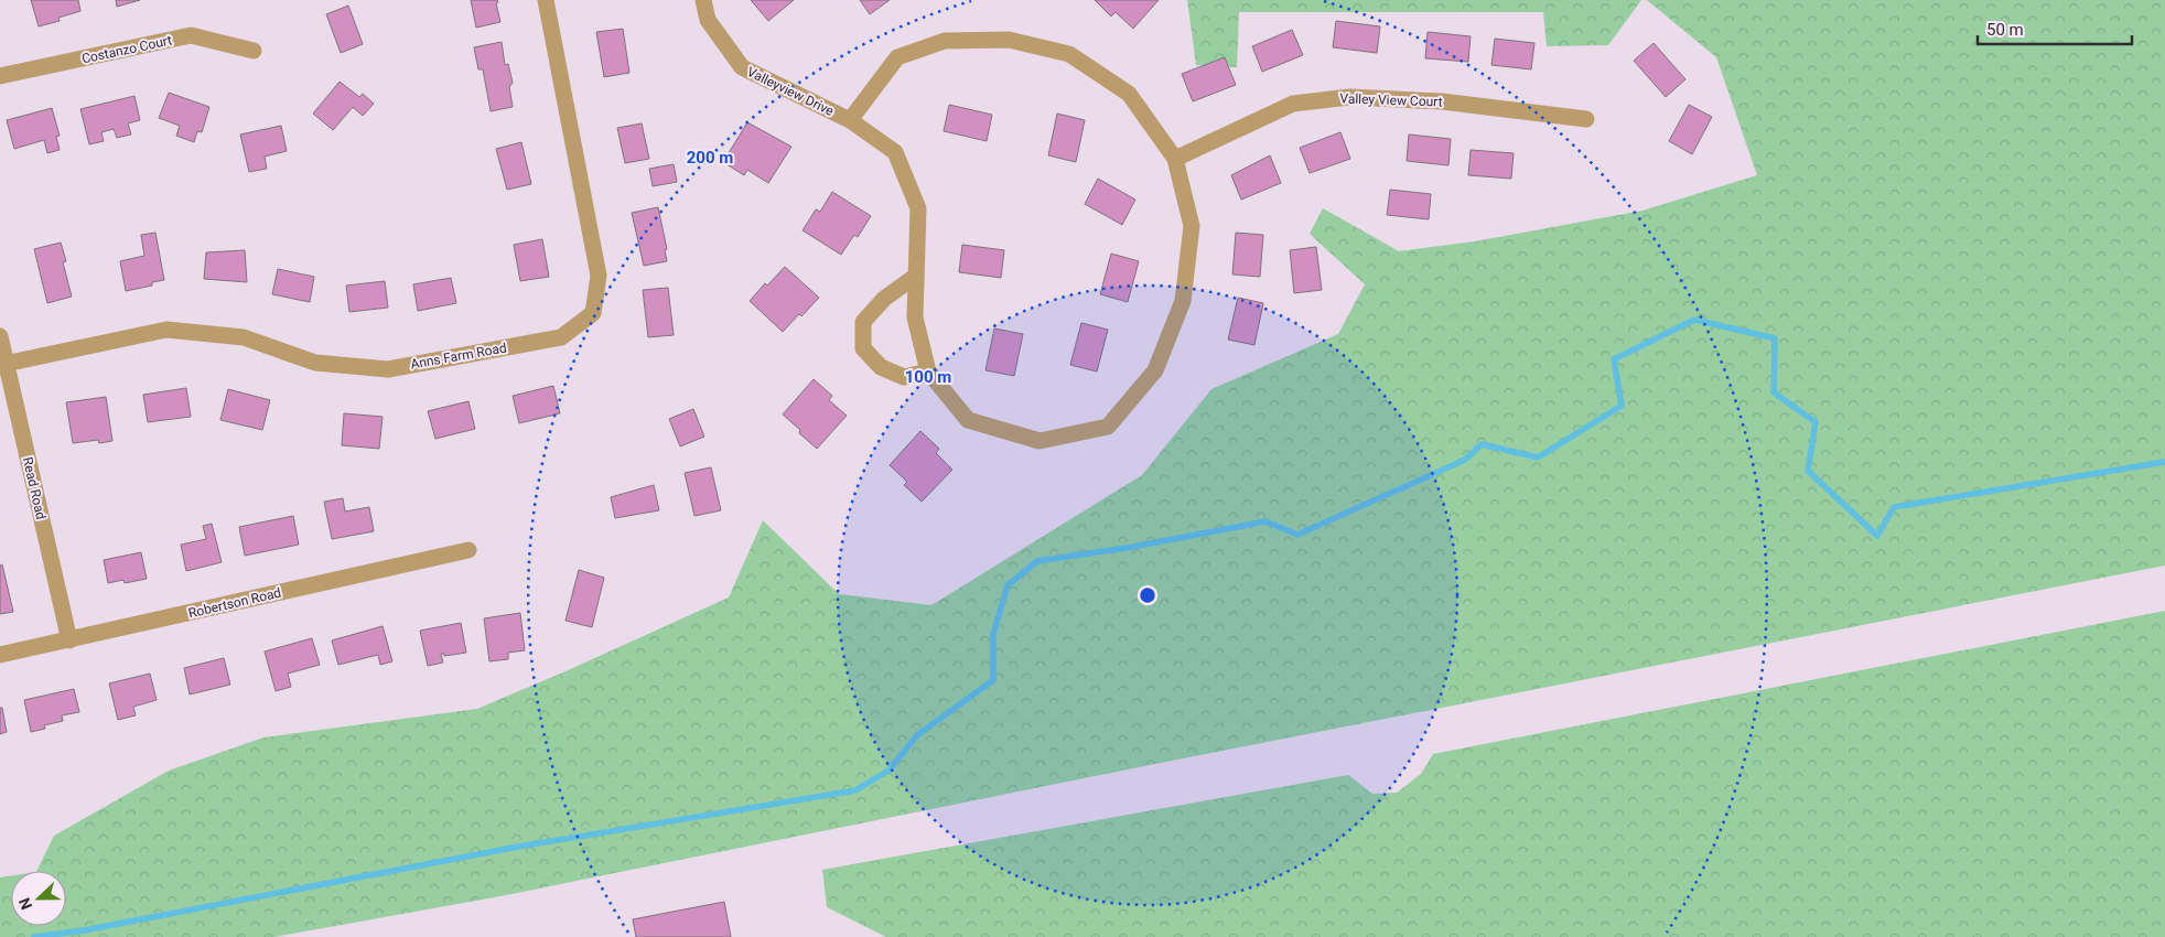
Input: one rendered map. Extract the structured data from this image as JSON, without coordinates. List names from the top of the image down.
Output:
{
  "streets": {
    "street": [
      "Costanzo Court",
      "Valleyview Drive",
      "Valley View Court",
      "Anns Farm Road",
      "Read Road",
      "Robertson Road"
    ]
  },
  "crossings": [
    ["Valleyview Drive", "Valley View Court"],
    ["Anns Farm Road", "Read Road"],
    ["Read Road", "Robertson Road"]
  ],
  "scale_bar": "50 m",
  "north": "left",
  "rings": ["200 m", "100 m"]
}
